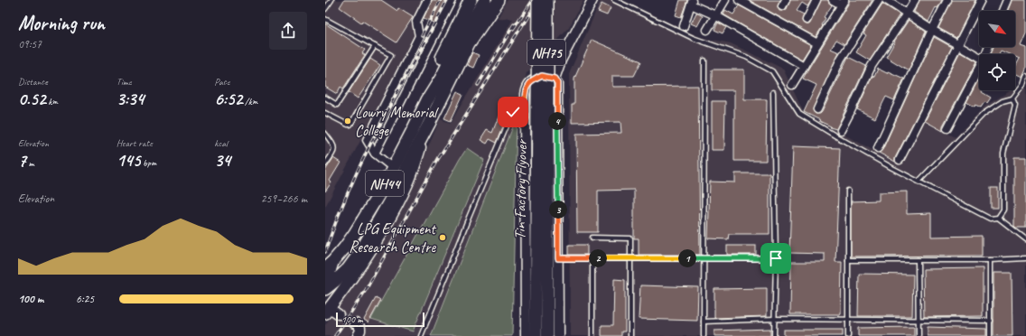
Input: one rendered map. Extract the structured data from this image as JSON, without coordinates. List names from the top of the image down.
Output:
{
  "streets": {
    "highway": ["NH75", "NH44", "Tin Factory Flyover"]
  },
  "places": ["Lowry Memorial College", "LPG Equipment Research Centre"],
  "scale_bar": "100 m",
  "north": "bottom right",
  "page": {
    "heading": ["Morning run", "09:57"],
    "stats": [
      ["Distance", "0.52 km"],
      ["Time", "3:34"],
      ["Pace", "6:52 /km"],
      ["Elevation", "7 m"],
      ["Heart rate", "145 bpm"],
      ["kcal", "34"]
    ],
    "pins": [
      "4",
      "3",
      "1",
      "2"
    ],
    "chart": ["Elevation", "259–266 m"],
    "list": [
      {
        "name": "100 m",
        "note": "6:25"
      }
    ],
    "scale": "100 m"
  }
}
